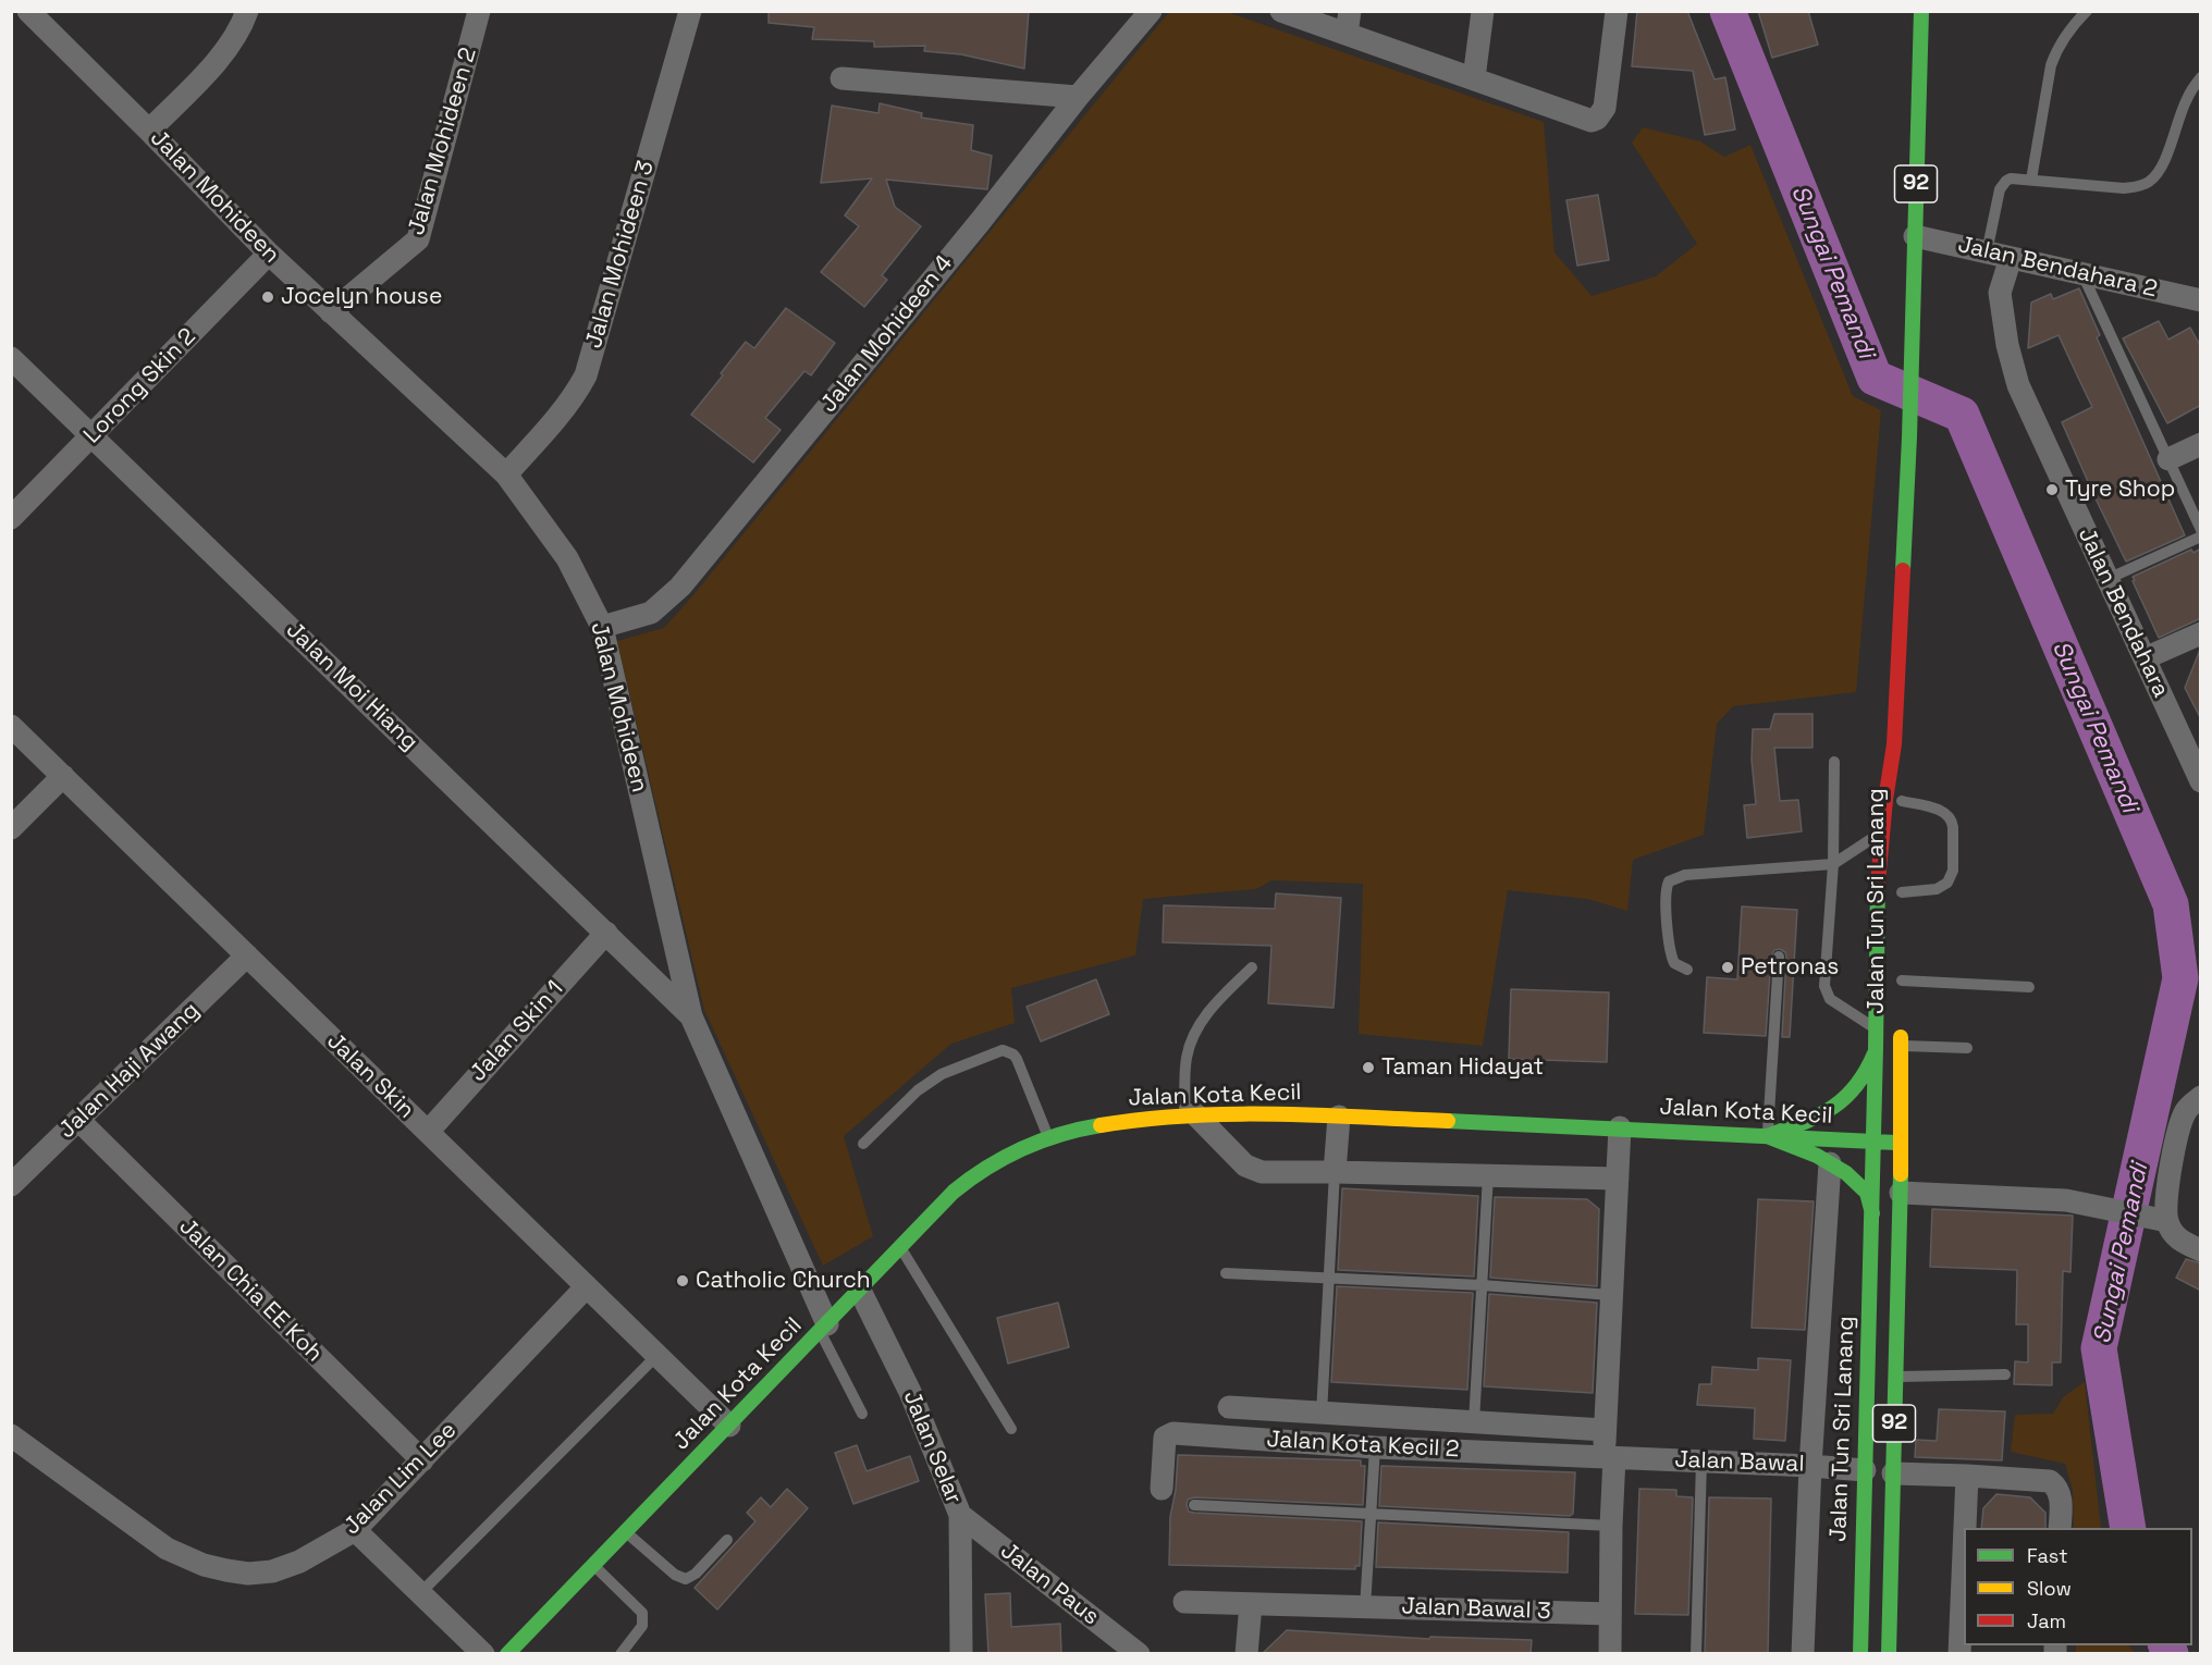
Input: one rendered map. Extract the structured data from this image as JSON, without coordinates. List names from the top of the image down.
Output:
{
  "streets": {
    "main road": ["92", "Jalan Tun Sri Lanang", "Jalan Kota Kecil"],
    "street": [
      "Jalan Mohideen 2",
      "Jalan Mohideen",
      "Jalan Mohideen 3",
      "Jalan Bendahara 2",
      "Jalan Mohideen 4",
      "Lorong Skin 2",
      "Jalan Bendahara",
      "Jalan Moi Hiang",
      "Jalan Skin 1",
      "Jalan Haji Awang",
      "Jalan Skin",
      "Jalan Chia EE Koh",
      "Jalan Kota Kecil 2",
      "Jalan Selar",
      "Jalan Bawal",
      "Jalan Lim Lee",
      "Jalan Paus",
      "Jalan Bawal 3"
    ]
  },
  "crossings": [
    ["Jalan Mohideen 2", "Jalan Mohideen"],
    ["92", "Jalan Bendahara 2"],
    ["92", "Jalan Tun Sri Lanang"],
    ["Jalan Mohideen", "Jalan Mohideen 3"],
    ["Jalan Mohideen", "Jalan Mohideen 4"],
    ["Jalan Mohideen", "Lorong Skin 2"],
    ["Jalan Mohideen", "Jalan Moi Hiang"],
    ["Jalan Mohideen", "Jalan Kota Kecil"],
    ["Jalan Bendahara 2", "Jalan Bendahara"],
    ["Lorong Skin 2", "Jalan Moi Hiang"],
    ["Jalan Moi Hiang", "Jalan Skin 1"],
    ["Jalan Tun Sri Lanang", "Jalan Kota Kecil"],
    ["Jalan Tun Sri Lanang", "Jalan Bawal"],
    ["Jalan Skin 1", "Jalan Skin"],
    ["Jalan Haji Awang", "Jalan Skin"],
    ["Jalan Haji Awang", "Jalan Chia EE Koh"],
    ["Jalan Skin", "Jalan Kota Kecil"],
    ["Jalan Skin", "Jalan Lim Lee"],
    ["Jalan Kota Kecil", "Jalan Selar"],
    ["Jalan Chia EE Koh", "Jalan Lim Lee"],
    ["Jalan Kota Kecil 2", "Jalan Bawal"],
    ["Jalan Selar", "Jalan Paus"]
  ],
  "water": ["Sungai Pemandi"],
  "places": [
    "Jocelyn house",
    "Tyre Shop",
    "Petronas",
    "Taman Hidayat",
    "Catholic Church"
  ],
  "legend": ["Fast", "Slow", "Jam"]
}
